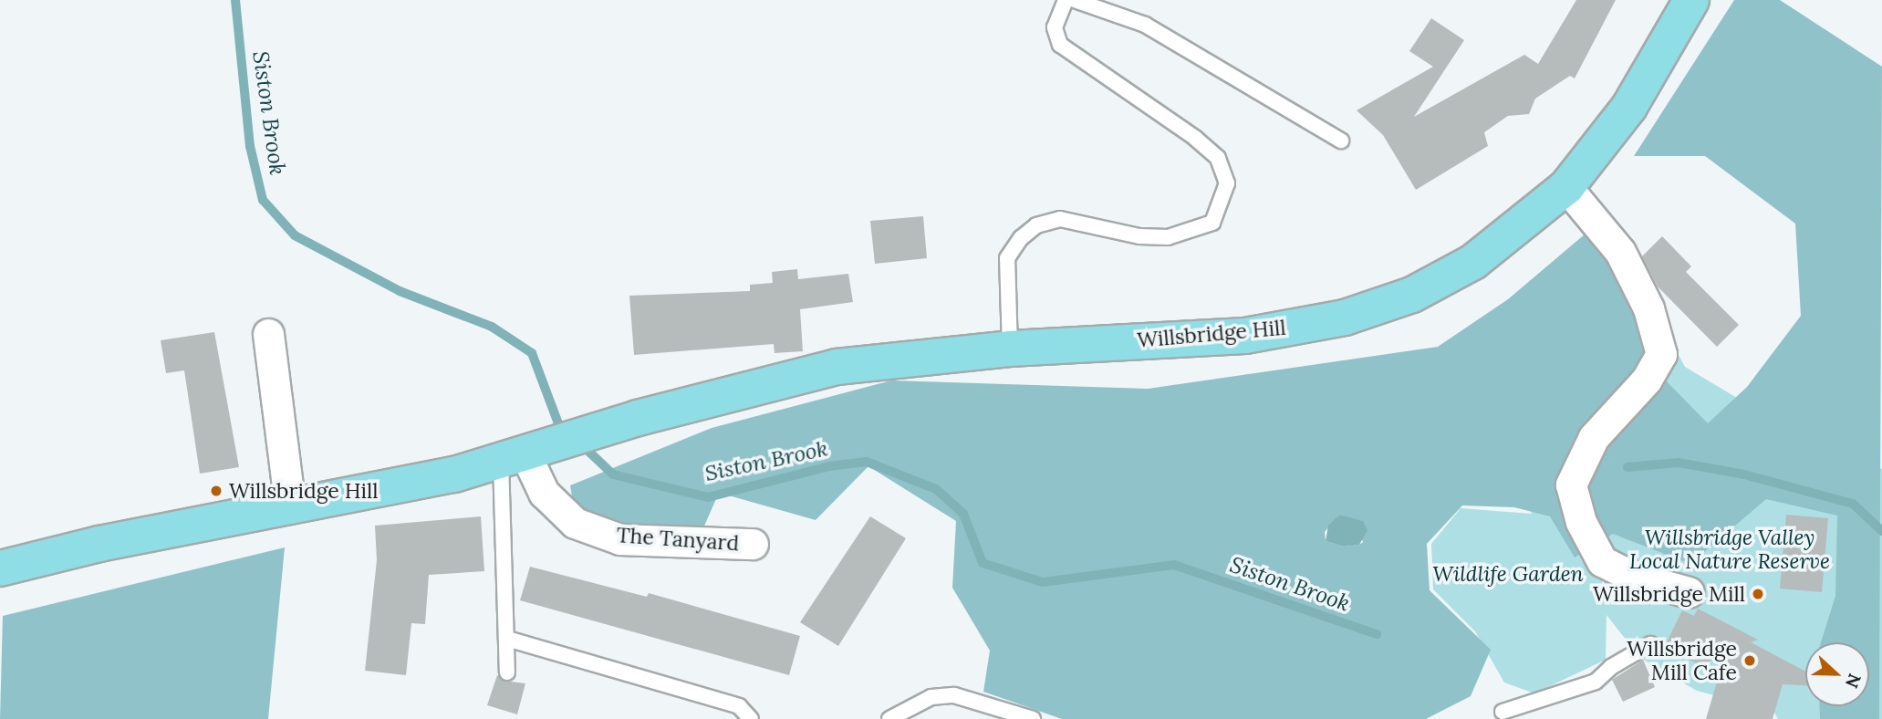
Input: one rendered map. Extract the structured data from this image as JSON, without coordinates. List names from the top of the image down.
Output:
{
  "streets": {
    "main road": ["Willsbridge Hill"],
    "street": ["The Tanyard"]
  },
  "crossings": [
    ["Willsbridge Hill", "The Tanyard"]
  ],
  "water": ["Siston Brook"],
  "parks": ["Willsbridge Valley Local Nature Reserve", "Wildlife Garden"],
  "places": ["Willsbridge Hill", "Willsbridge Mill", "Willsbridge Mill Cafe"],
  "north": "right"
}
